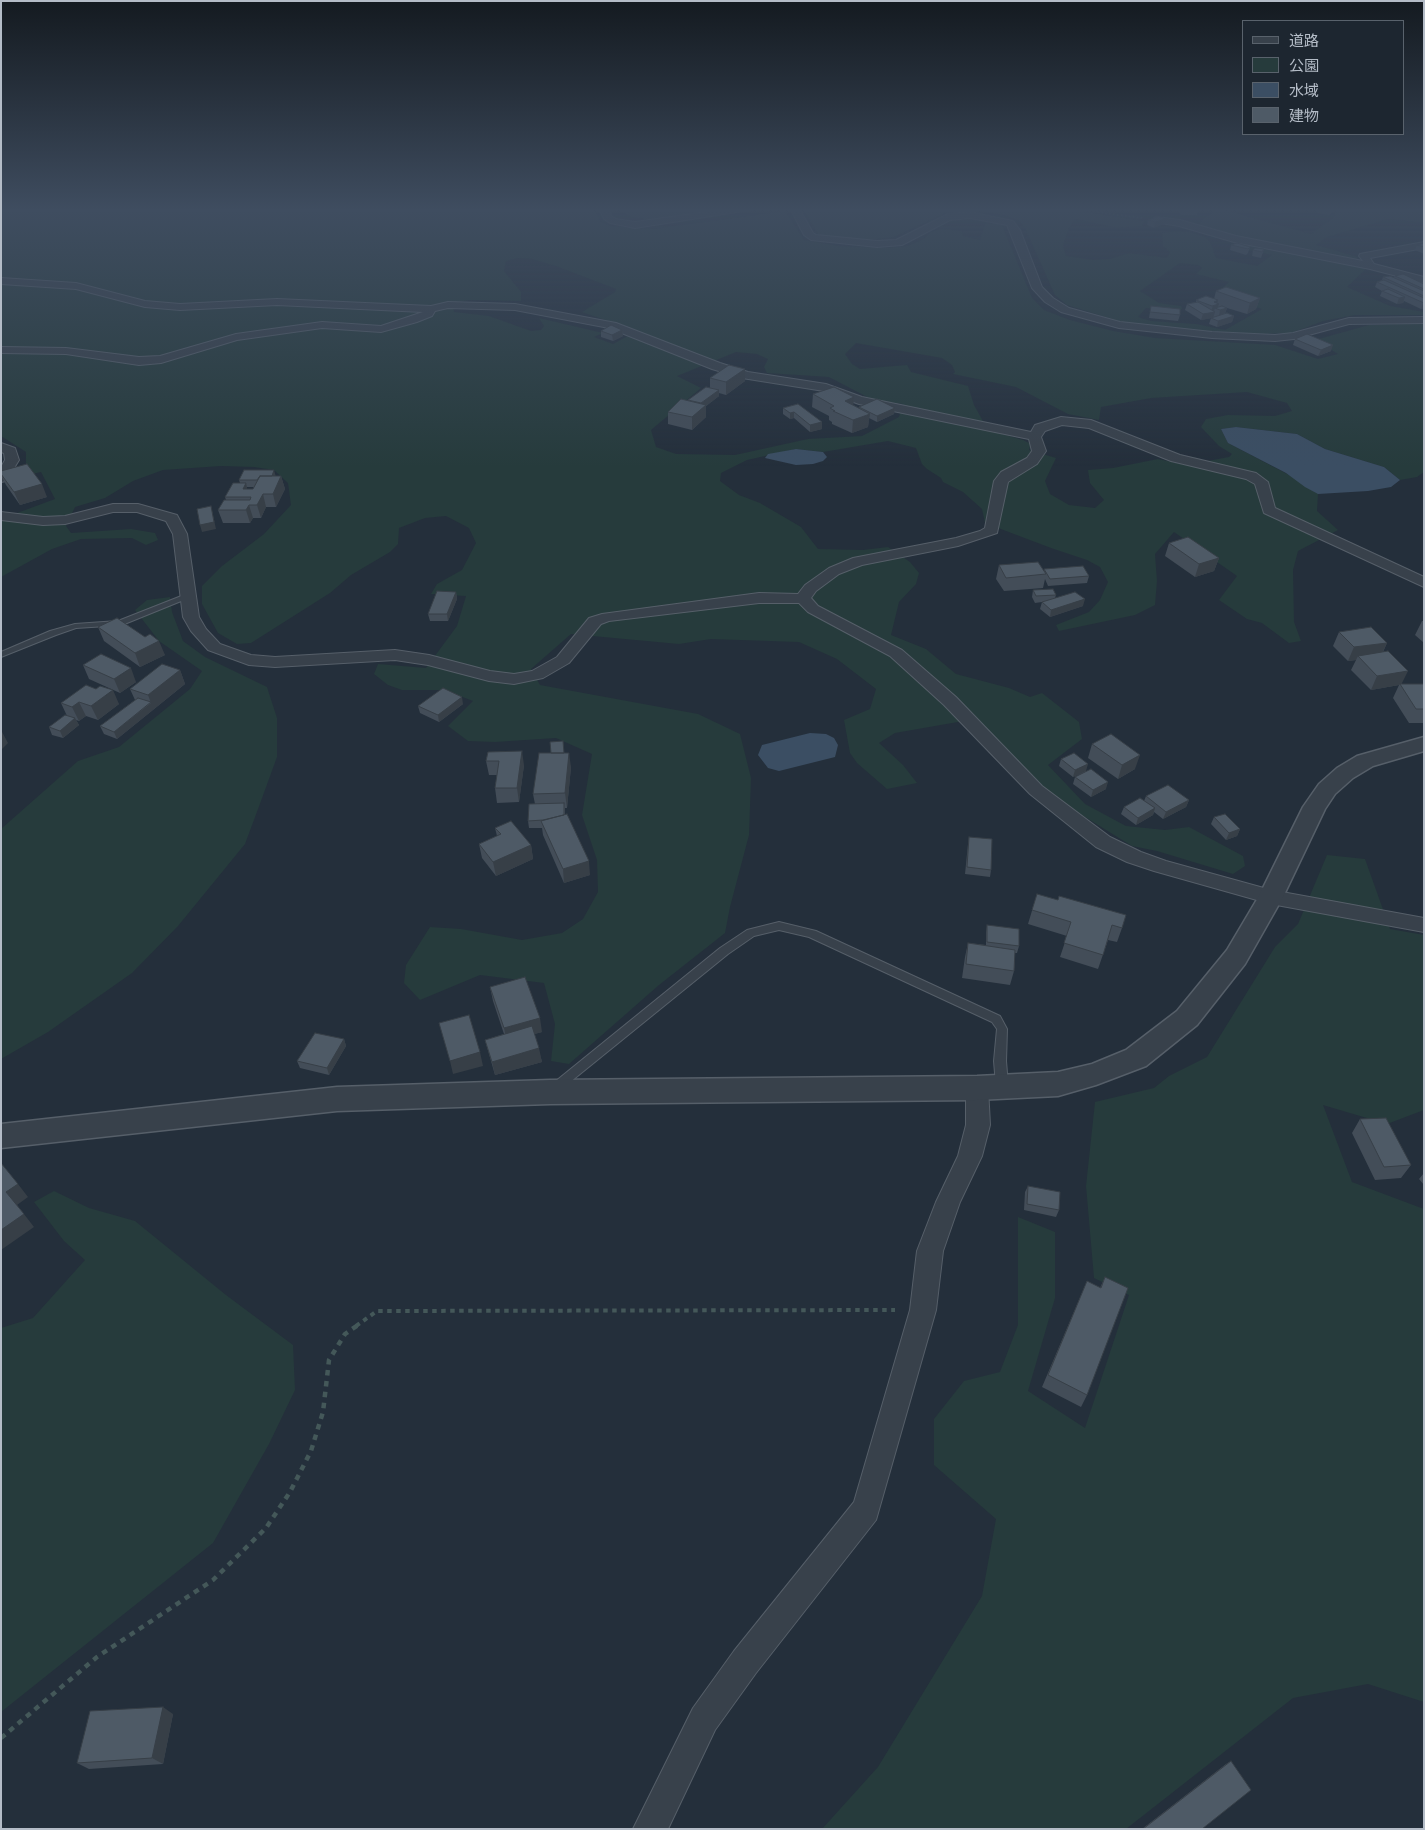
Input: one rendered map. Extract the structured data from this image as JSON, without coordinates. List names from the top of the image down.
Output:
{
  "legend": [
    "道路",
    "公園",
    "水域",
    "建物"
  ]
}
